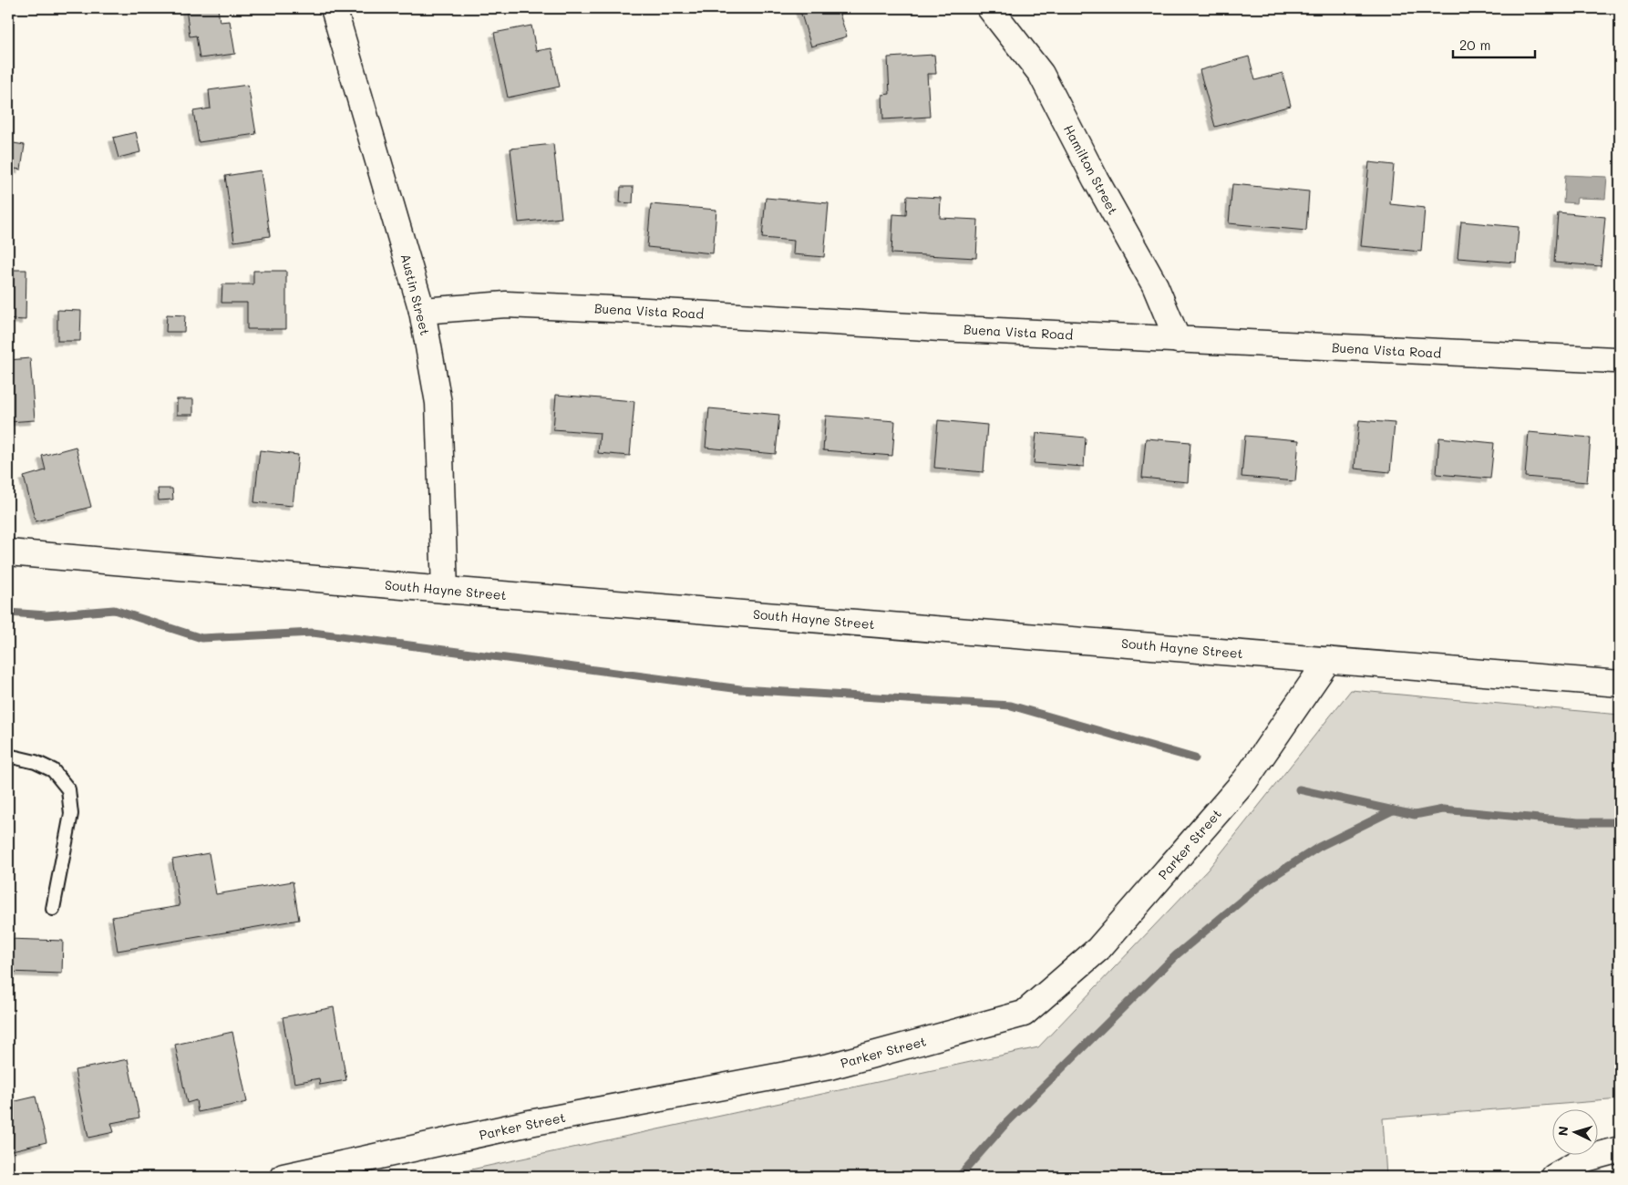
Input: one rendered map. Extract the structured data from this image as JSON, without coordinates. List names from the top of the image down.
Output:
{
  "streets": {
    "street": [
      "Hamilton Street",
      "Austin Street",
      "Buena Vista Road",
      "South Hayne Street",
      "Parker Street"
    ]
  },
  "crossings": [
    ["Hamilton Street", "Buena Vista Road"],
    ["Austin Street", "Buena Vista Road"],
    ["Austin Street", "South Hayne Street"],
    ["South Hayne Street", "Parker Street"]
  ],
  "scale_bar": "20 m",
  "north": "left"
}
